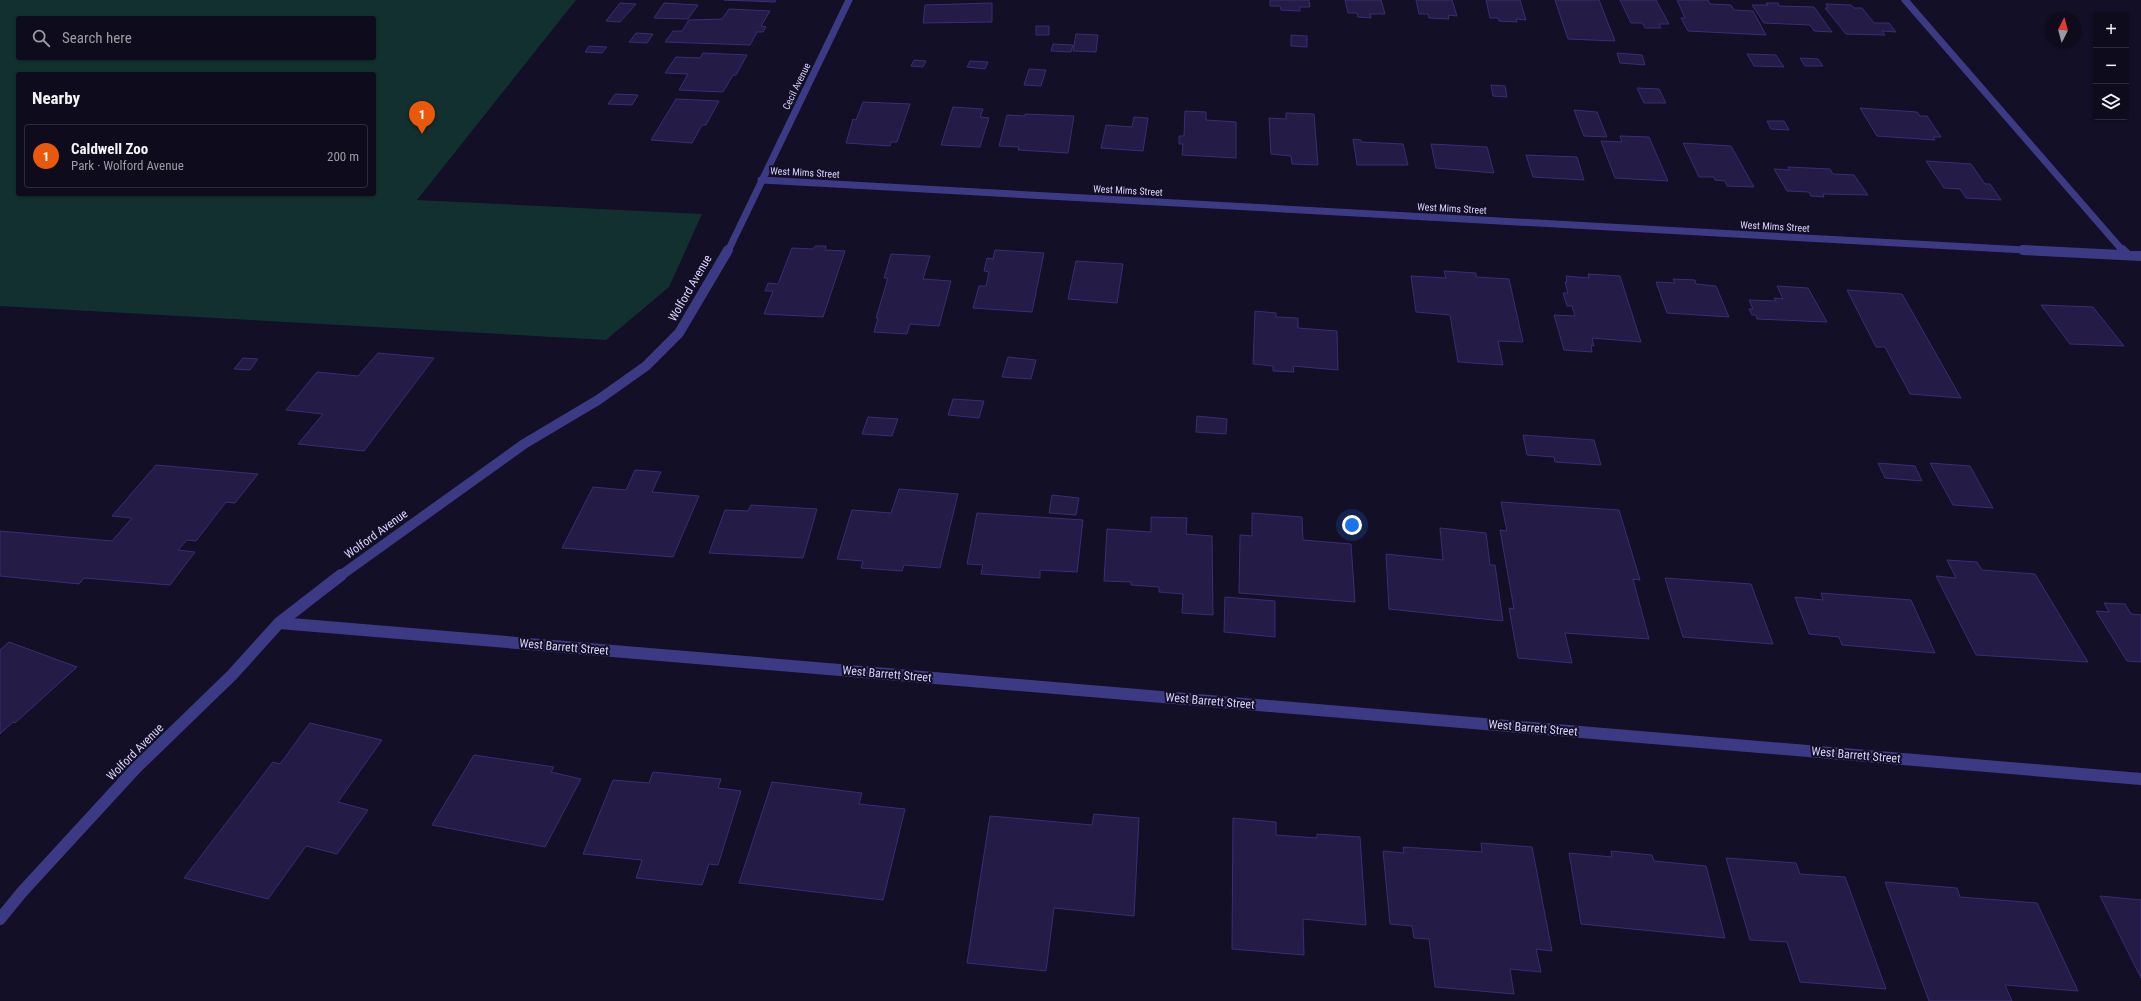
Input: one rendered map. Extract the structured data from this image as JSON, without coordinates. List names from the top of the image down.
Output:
{
  "streets": {
    "street": [
      "Cecil Avenue",
      "West Mims Street",
      "Wolford Avenue",
      "West Barrett Street"
    ]
  },
  "crossings": [
    ["Cecil Avenue", "West Mims Street"],
    ["Cecil Avenue", "Wolford Avenue"],
    ["West Mims Street", "Wolford Avenue"],
    ["Wolford Avenue", "West Barrett Street"]
  ],
  "north": "top",
  "page": {
    "map_buttons": ["+", "−"],
    "search": "Search here",
    "heading": "Nearby",
    "pins": "1",
    "list": [
      {
        "mark": "1",
        "name": "Caldwell Zoo",
        "note": "Park · Wolford Avenue",
        "value": "200 m"
      }
    ]
  }
}
